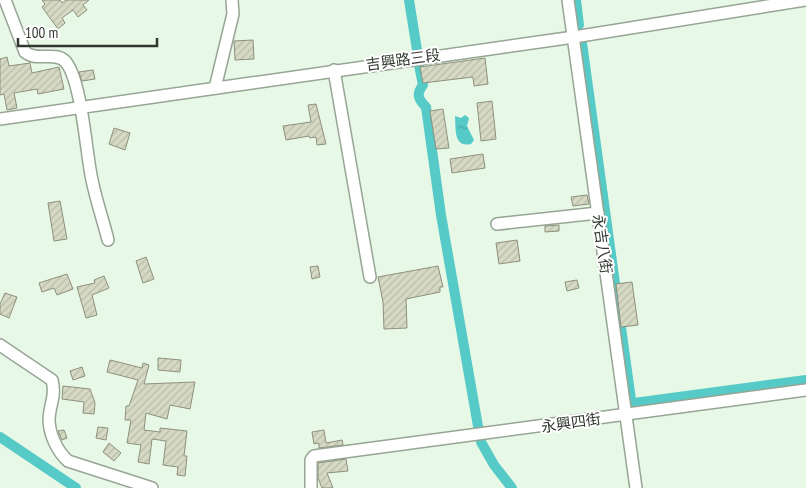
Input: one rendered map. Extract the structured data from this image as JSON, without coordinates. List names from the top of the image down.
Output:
{
  "streets": {
    "street": ["吉興路三段", "永吉八街", "永興四街"]
  },
  "crossings": [
    ["吉興路三段", "永吉八街"],
    ["永吉八街", "永興四街"]
  ],
  "scale_bar": "100 m"
}
